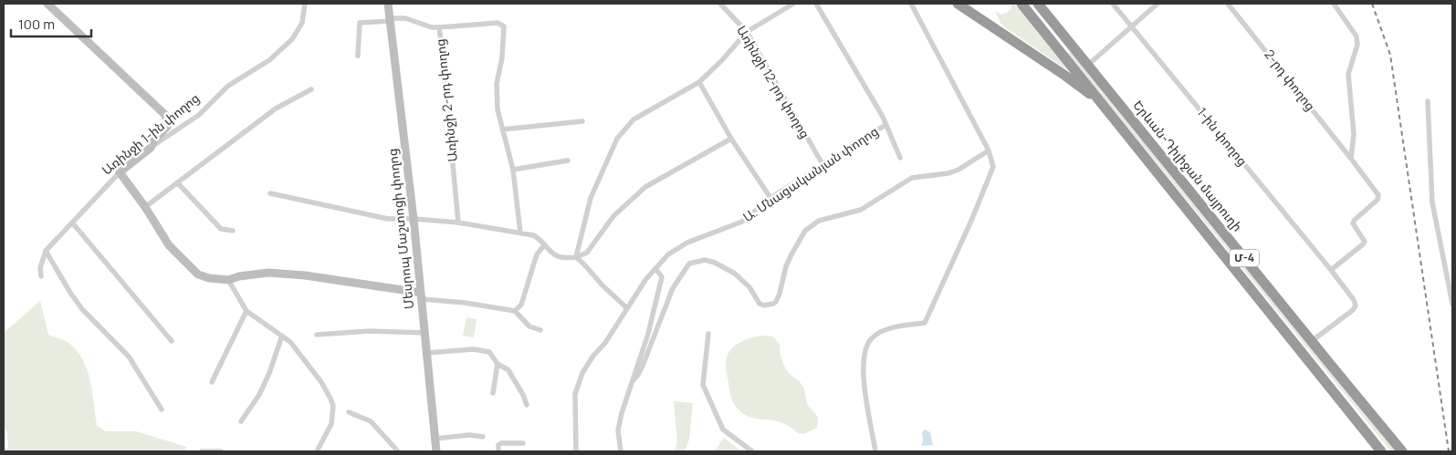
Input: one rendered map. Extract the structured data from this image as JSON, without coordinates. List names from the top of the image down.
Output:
{
  "streets": {
    "highway": ["Երևան-Դիլիջան մայրուղի", "Մ-4"],
    "street": [
      "2-րդ փողոց",
      "Առինջի 12-րդ փողոց",
      "Առինջի 2-րդ փողոց",
      "Առինջի 1-ին փողոց",
      "1-ին փողոց",
      "Ա. Մնացականյան փողոց",
      "Մեսրոպ Մաշտոցի փողոց"
    ]
  },
  "crossings": [
    ["2-րդ փողոց", "1-ին փողոց"],
    ["Առինջի 12-րդ փողոց", "Ա. Մնացականյան փողոց"],
    ["Առինջի 2-րդ փողոց", "Մեսրոպ Մաշտոցի փողոց"],
    ["1-ին փողոց", "Երևան-Դիլիջան մայրուղի"]
  ],
  "scale_bar": "100 m"
}
